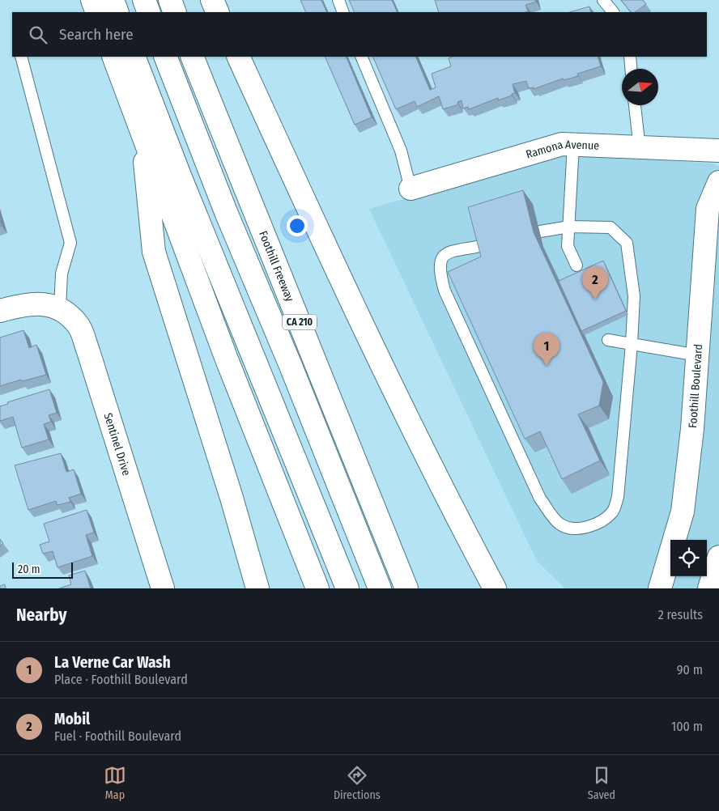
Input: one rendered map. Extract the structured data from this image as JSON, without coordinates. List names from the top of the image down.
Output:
{
  "streets": {
    "main road": [
      "Ramona Avenue",
      "Foothill Freeway",
      "CA 210",
      "Foothill Boulevard",
      "Sentinel Drive"
    ]
  },
  "scale_bar": "20 m",
  "north": "right",
  "page": {
    "search": "Search here",
    "pins": ["2", "1"],
    "scale": "20 m",
    "heading": ["Nearby", "2 results"],
    "list": [
      {
        "mark": "1",
        "name": "La Verne Car Wash",
        "note": "Place · Foothill Boulevard",
        "value": "90 m"
      },
      {
        "mark": "2",
        "name": "Mobil",
        "note": "Fuel · Foothill Boulevard",
        "value": "100 m"
      }
    ],
    "nav": ["Map", "Directions", "Saved"]
  }
}
